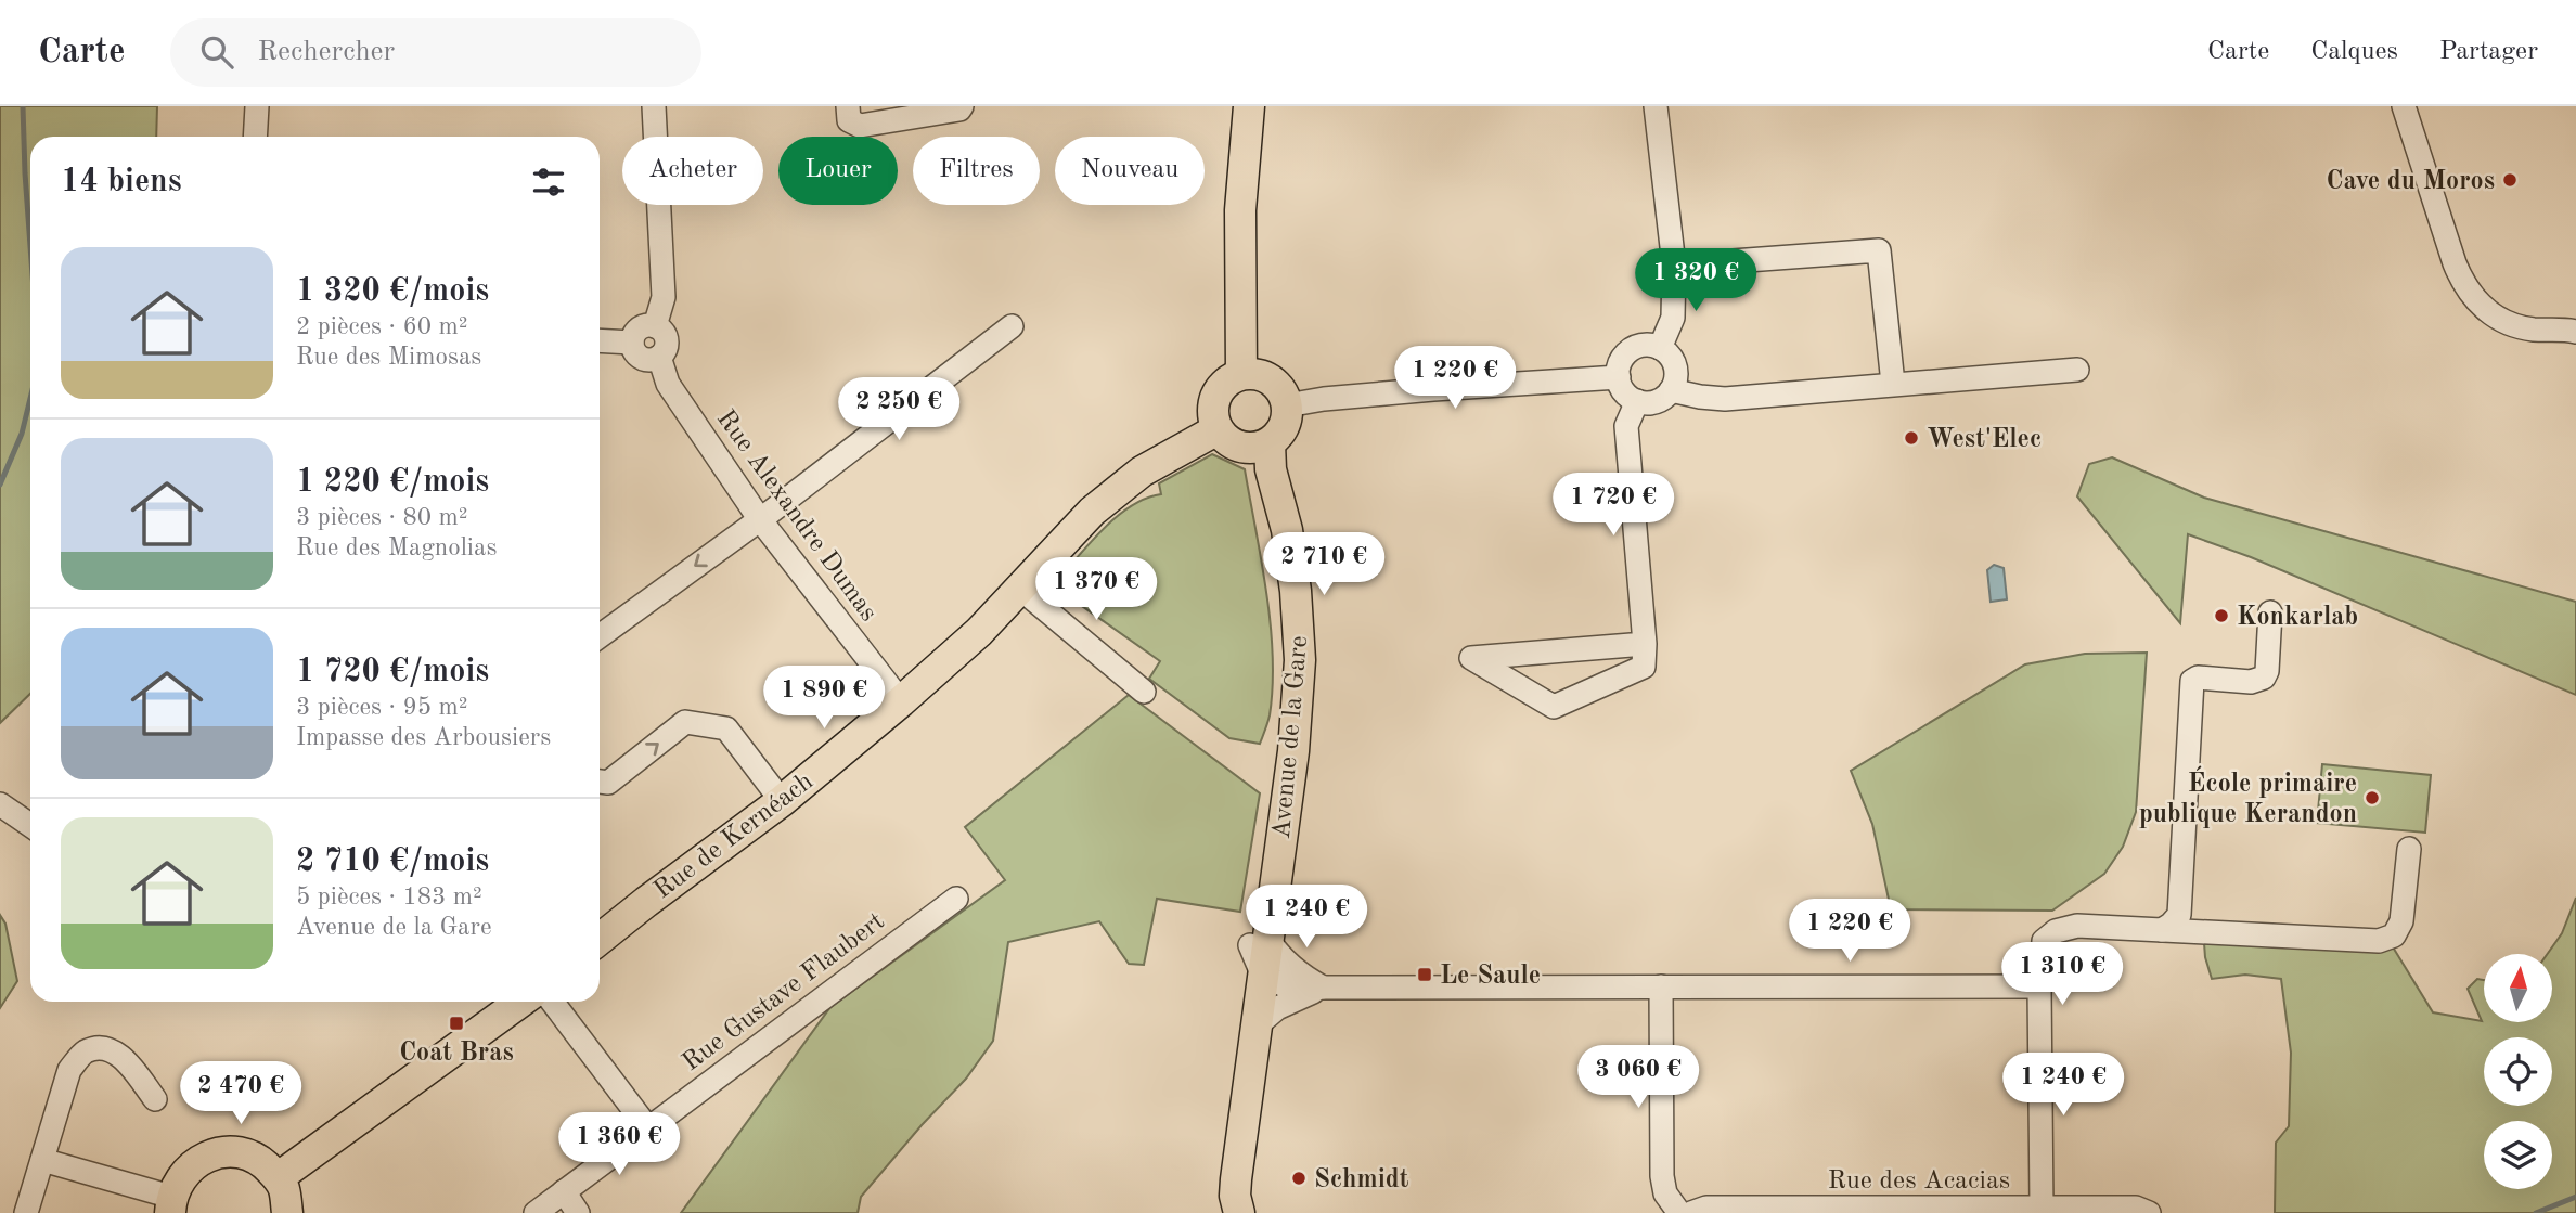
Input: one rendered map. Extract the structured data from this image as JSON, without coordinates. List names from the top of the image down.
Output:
{
  "streets": {
    "main road": ["Avenue de la Gare", "Rue de Kernéach"],
    "street": ["Rue Alexandre Dumas", "Rue Gustave Flaubert", "Rue des Acacias"]
  },
  "crossings": [
    ["Rue Alexandre Dumas", "Rue de Kernéach"],
    ["Avenue de la Gare", "Rue de Kernéach"]
  ],
  "places": {
    "other": [
      "Cave du Moros",
      "West'Elec",
      "Konkarlab",
      "École primaire publique Kerandon",
      "Schmidt"
    ],
    "transit": ["Le Saule", "Coat Bras"]
  },
  "north": "top",
  "page": {
    "header": "Carte",
    "search": "Rechercher",
    "nav": ["Carte", "Calques", "Partager"],
    "chip": [
      "Acheter",
      "Louer",
      "Filtres",
      "Nouveau"
    ],
    "heading": "14 biens",
    "list": [
      {
        "name": "1 320 €/mois",
        "note": "2 pièces · 60 m² · Rue des Mimosas"
      },
      {
        "name": "1 220 €/mois",
        "note": "3 pièces · 80 m² · Rue des Magnolias"
      },
      {
        "name": "1 720 €/mois",
        "note": "3 pièces · 95 m² · Impasse des Arbousiers"
      },
      {
        "name": "2 710 €/mois",
        "note": "5 pièces · 183 m² · Avenue de la Gare"
      }
    ],
    "price": [
      "1 320 €",
      "1 220 €",
      "2 250 €",
      "1 720 €",
      "2 710 €",
      "1 370 €",
      "1 890 €",
      "1 240 €",
      "1 220 €",
      "1 310 €",
      "3 060 €",
      "1 240 €",
      "2 470 €",
      "1 360 €"
    ]
  }
}
